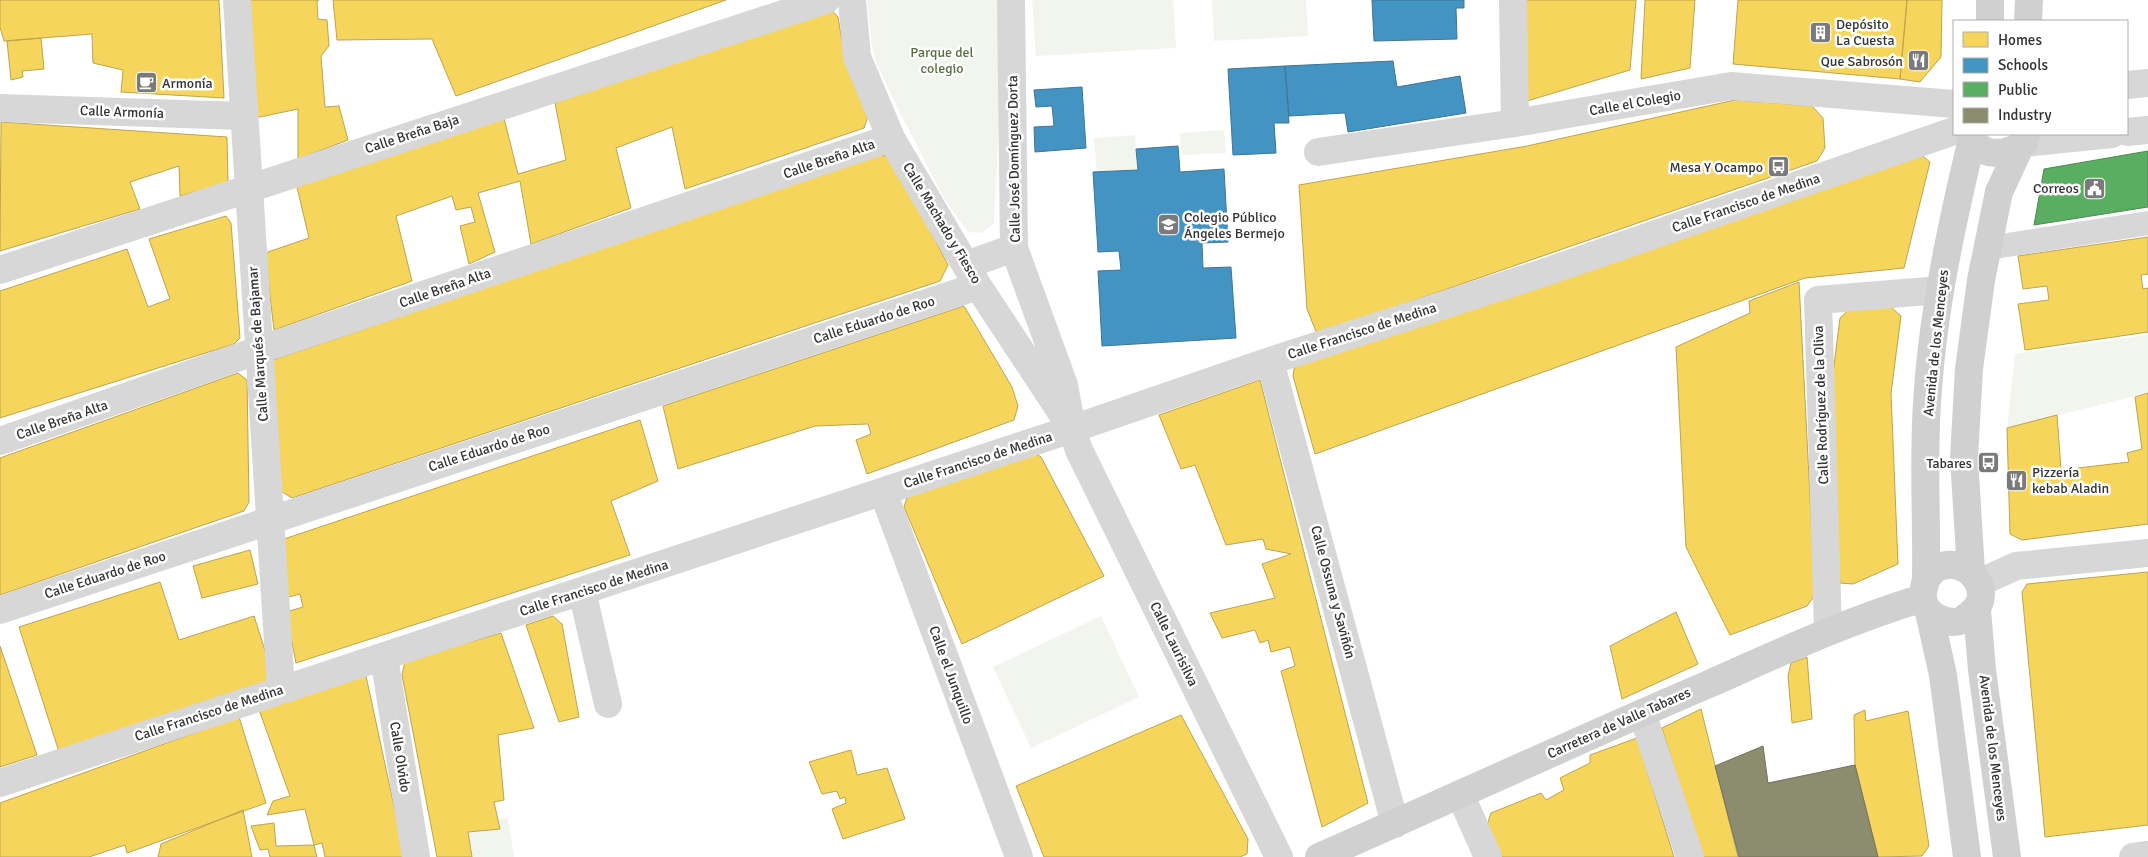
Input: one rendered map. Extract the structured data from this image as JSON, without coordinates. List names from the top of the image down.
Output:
{
  "streets": {
    "main road": ["Avenida de los Menceyes", "Carretera de Valle Tabares"],
    "street": [
      "Calle el Colegio",
      "Calle Armonía",
      "Calle Breña Baja",
      "Calle Breña Alta",
      "Calle José Domínguez Dorta",
      "Calle Francisco de Medina",
      "Calle Machado y Fiesco",
      "Calle Eduardo de Roo",
      "Calle Marqués de Bajamar",
      "Calle Rodríguez de la Oliva",
      "Calle Ossuna y Saviñón",
      "Calle Laurisilva",
      "Calle el Junquillo",
      "Calle Olvido"
    ]
  },
  "crossings": [
    ["Calle Armonía", "Calle Marqués de Bajamar"],
    ["Calle Breña Baja", "Calle Marqués de Bajamar"],
    ["Calle Breña Alta", "Calle Machado y Fiesco"],
    ["Calle Breña Alta", "Calle Marqués de Bajamar"],
    ["Calle José Domínguez Dorta", "Calle Francisco de Medina"],
    ["Calle José Domínguez Dorta", "Calle Machado y Fiesco"],
    ["Calle José Domínguez Dorta", "Calle Eduardo de Roo"],
    ["Calle José Domínguez Dorta", "Calle Laurisilva"],
    ["Calle Francisco de Medina", "Calle Machado y Fiesco"],
    ["Calle Francisco de Medina", "Avenida de los Menceyes"],
    ["Calle Francisco de Medina", "Calle Marqués de Bajamar"],
    ["Calle Francisco de Medina", "Calle Ossuna y Saviñón"],
    ["Calle Francisco de Medina", "Calle Laurisilva"],
    ["Calle Francisco de Medina", "Calle el Junquillo"],
    ["Calle Francisco de Medina", "Calle Olvido"],
    ["Calle Machado y Fiesco", "Calle Eduardo de Roo"],
    ["Calle Machado y Fiesco", "Calle Laurisilva"],
    ["Calle Eduardo de Roo", "Calle Marqués de Bajamar"],
    ["Avenida de los Menceyes", "Calle Rodríguez de la Oliva"],
    ["Avenida de los Menceyes", "Carretera de Valle Tabares"],
    ["Calle Rodríguez de la Oliva", "Carretera de Valle Tabares"],
    ["Calle Ossuna y Saviñón", "Carretera de Valle Tabares"]
  ],
  "parks": ["Parque del colegio"],
  "places": {
    "building": ["Depósito La Cuesta"],
    "restaurant": ["Que Sabrosón", "Pizzería kebab Aladin"],
    "cafe": ["Armonía"],
    "bus stop": ["Mesa Y Ocampo", "Tabares"],
    "public building": ["Correos"],
    "school or university": ["Colegio Público Ángeles Bermejo"]
  },
  "legend": [
    "Homes",
    "Schools",
    "Public",
    "Industry"
  ]
}
